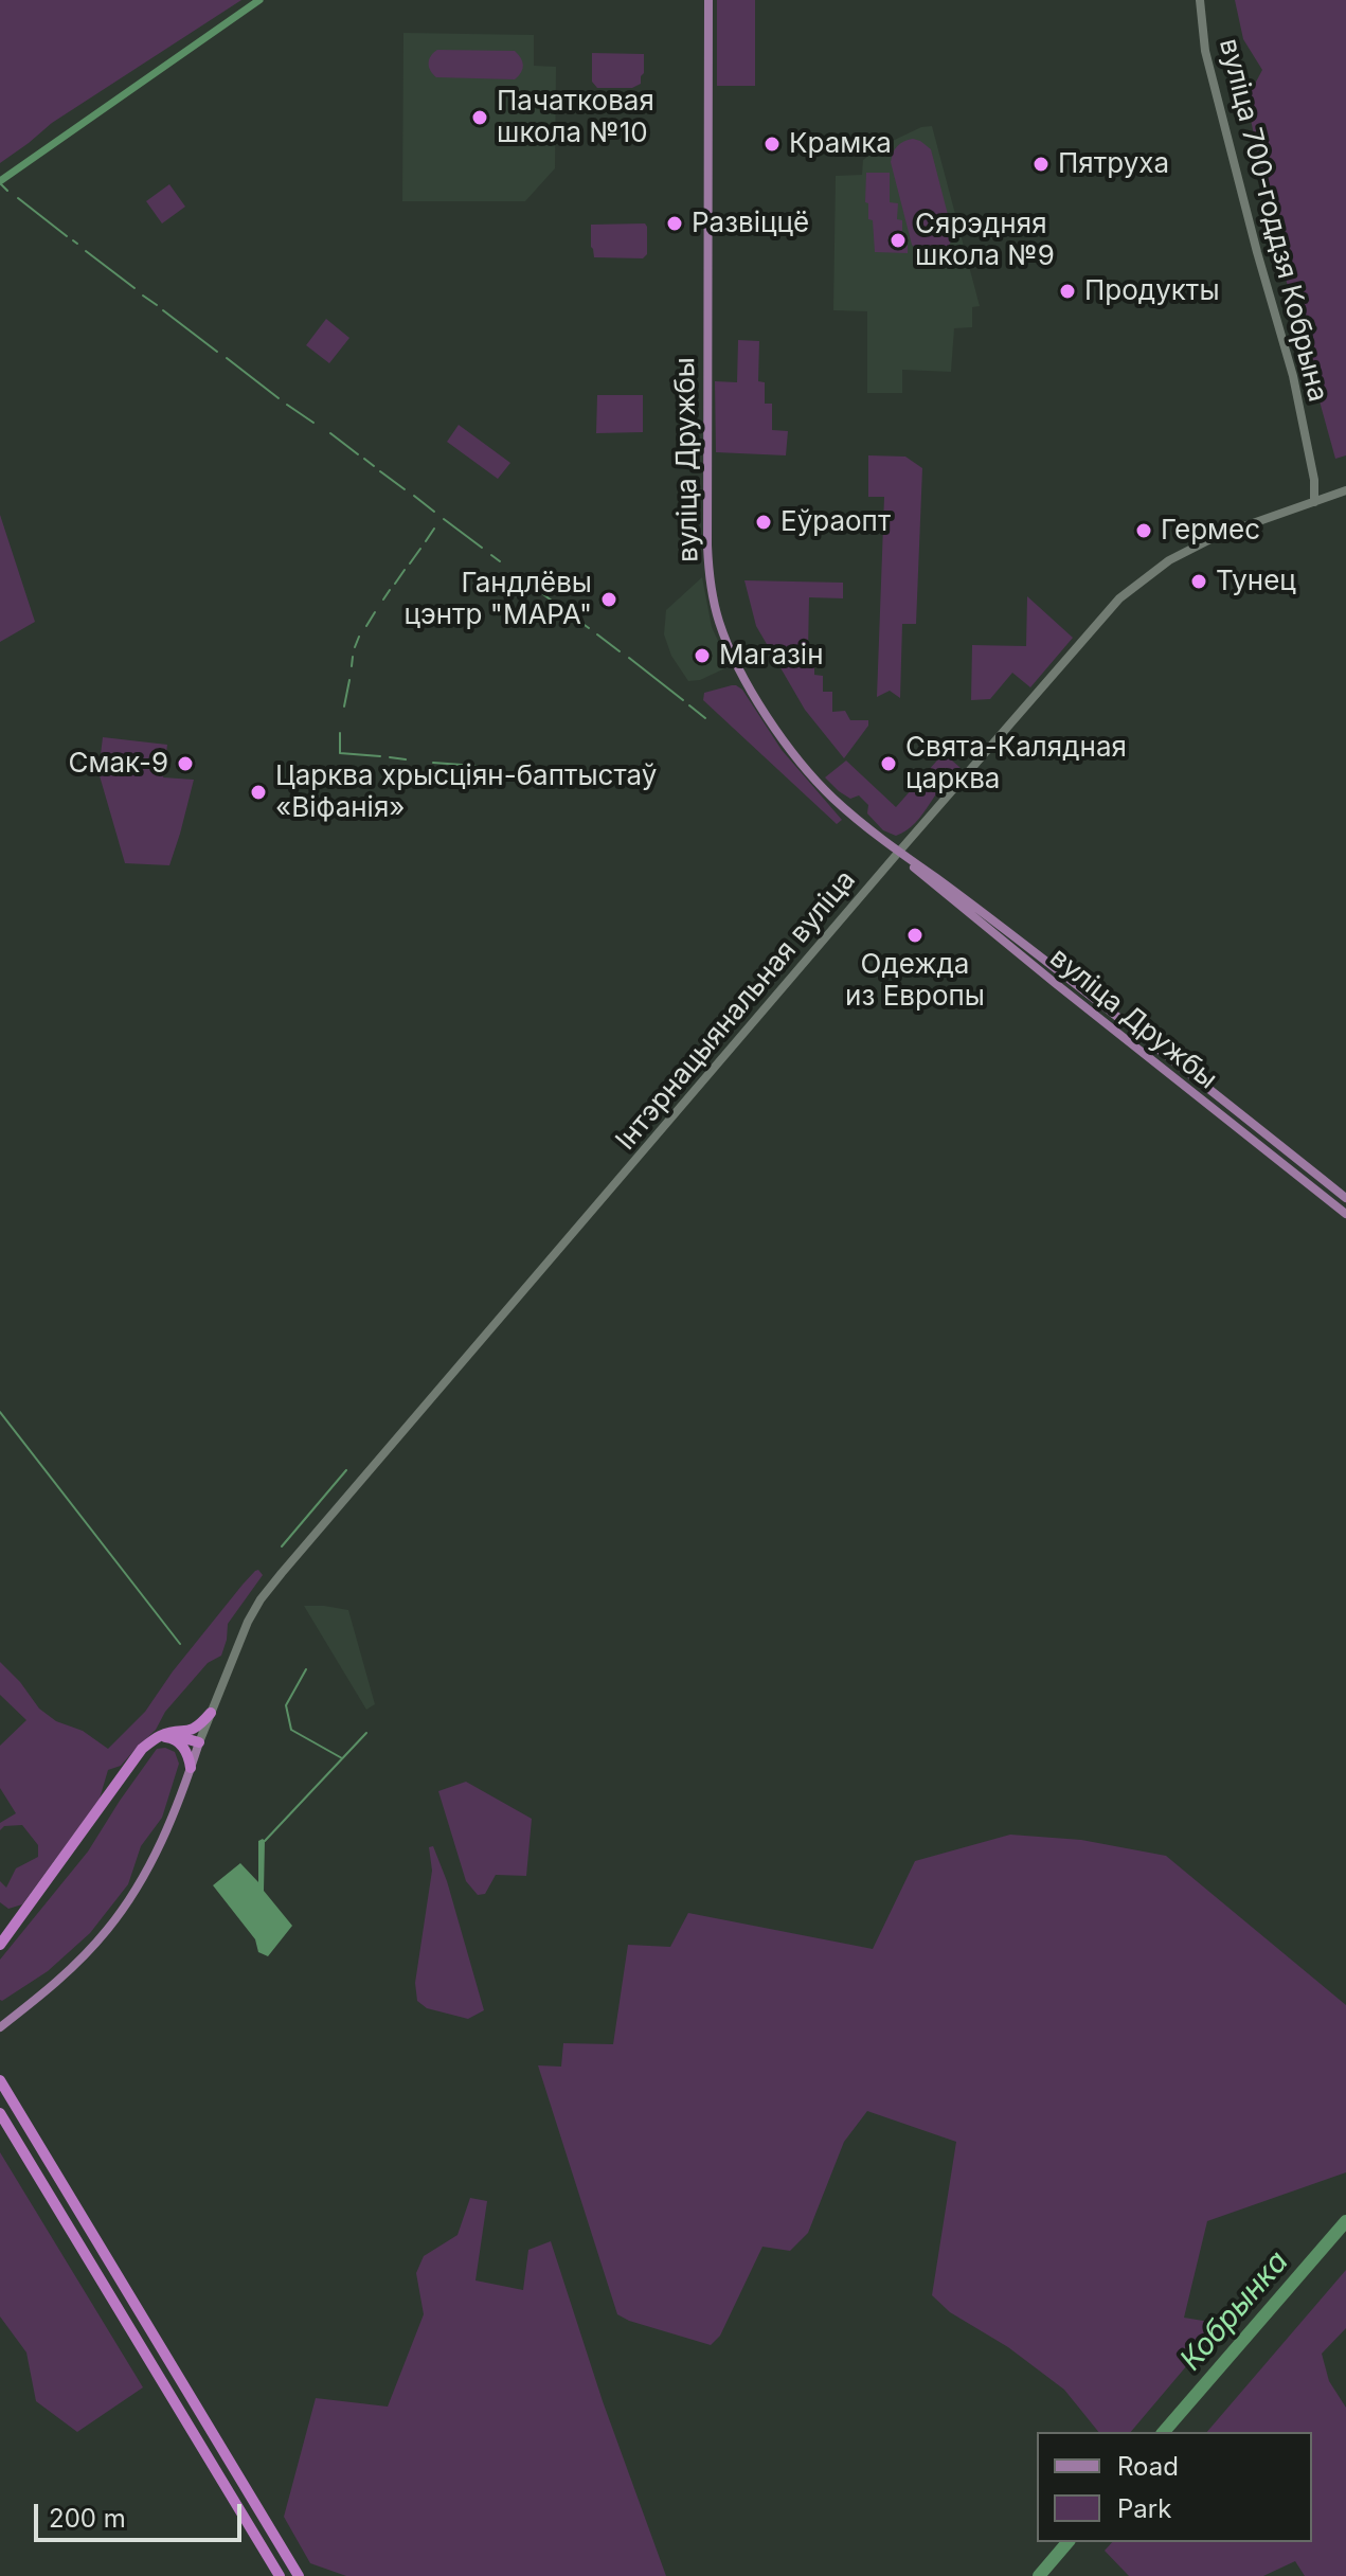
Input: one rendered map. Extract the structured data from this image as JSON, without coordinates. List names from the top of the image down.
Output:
{
  "streets": {
    "main road": ["вуліца 700-годдзя Кобрына", "вуліца Дружбы", "Інтэрнацыянальная вуліца"]
  },
  "crossings": [
    ["вуліца 700-годдзя Кобрына", "Інтэрнацыянальная вуліца"],
    ["вуліца Дружбы", "Інтэрнацыянальная вуліца"]
  ],
  "water": ["Кобрынка"],
  "places": [
    "Пачатковая школа №10",
    "Крамка",
    "Пятруха",
    "Развіццё",
    "Сярэдняя школа №9",
    "Продукты",
    "Еўраопт",
    "Гермес",
    "Тунец",
    "Гандлёвы цэнтр \"МАРА\"",
    "Магазін",
    "Смак-9",
    "Свята-Калядная царква",
    "Царква хрысціян-баптыстаў «Віфанія»",
    "Одежда из Европы"
  ],
  "legend": ["Road", "Park"],
  "scale_bar": "200 m"
}
